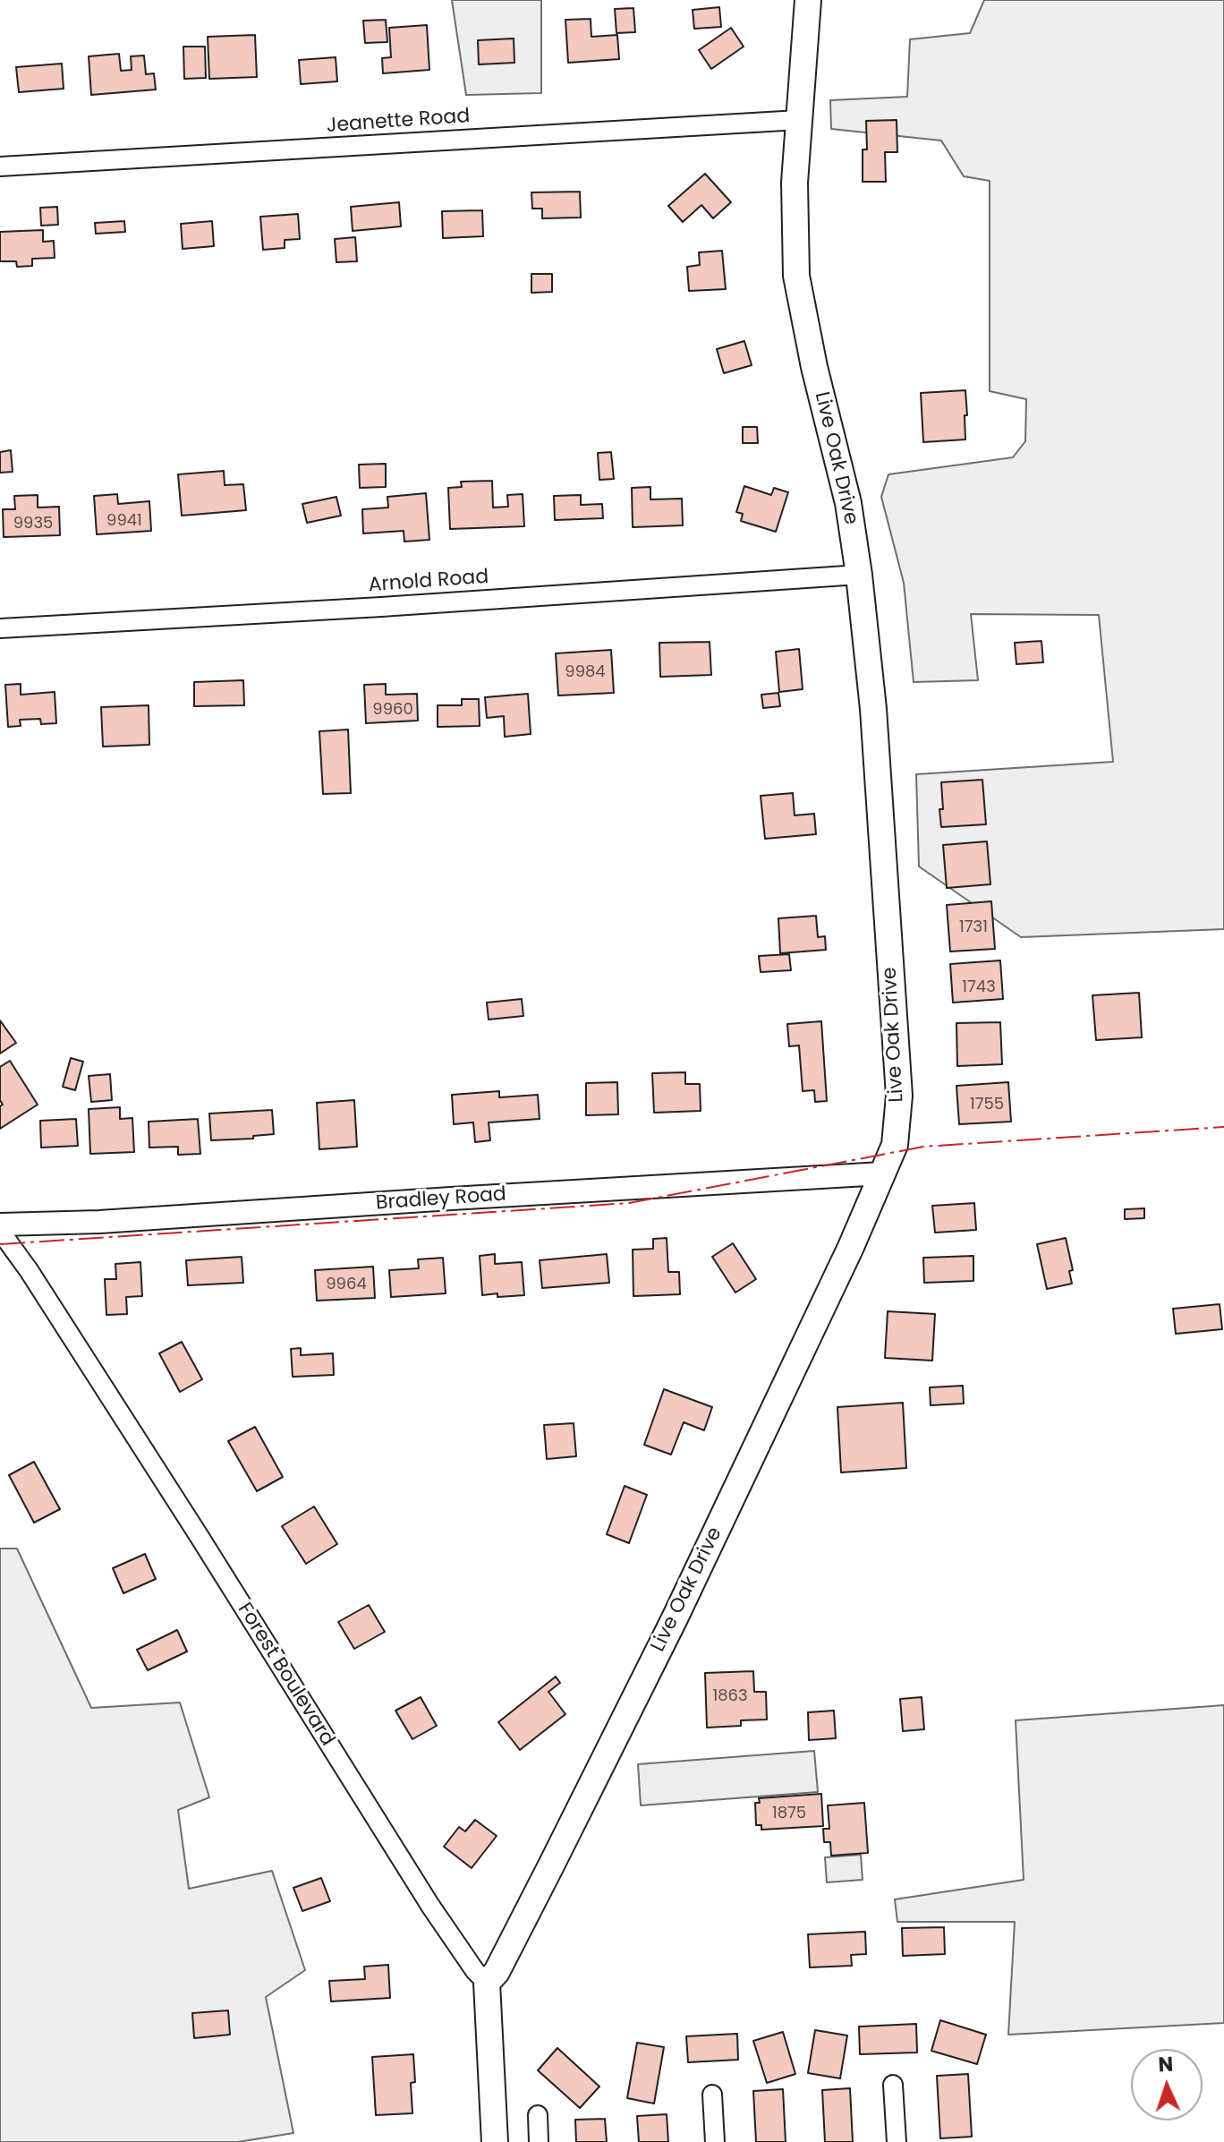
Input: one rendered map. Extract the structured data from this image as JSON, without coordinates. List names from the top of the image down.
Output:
{
  "streets": {
    "main road": ["Live Oak Drive"],
    "street": [
      "Jeanette Road",
      "Arnold Road",
      "Bradley Road",
      "Forest Boulevard"
    ]
  },
  "crossings": [
    ["Jeanette Road", "Live Oak Drive"],
    ["Live Oak Drive", "Arnold Road"],
    ["Live Oak Drive", "Bradley Road"],
    ["Live Oak Drive", "Forest Boulevard"]
  ],
  "house_numbers": [
    "9941",
    "9935",
    "9984",
    "9960",
    "1731",
    "1743",
    "1755",
    "9964",
    "1863",
    "1875"
  ],
  "north": "top"
}
